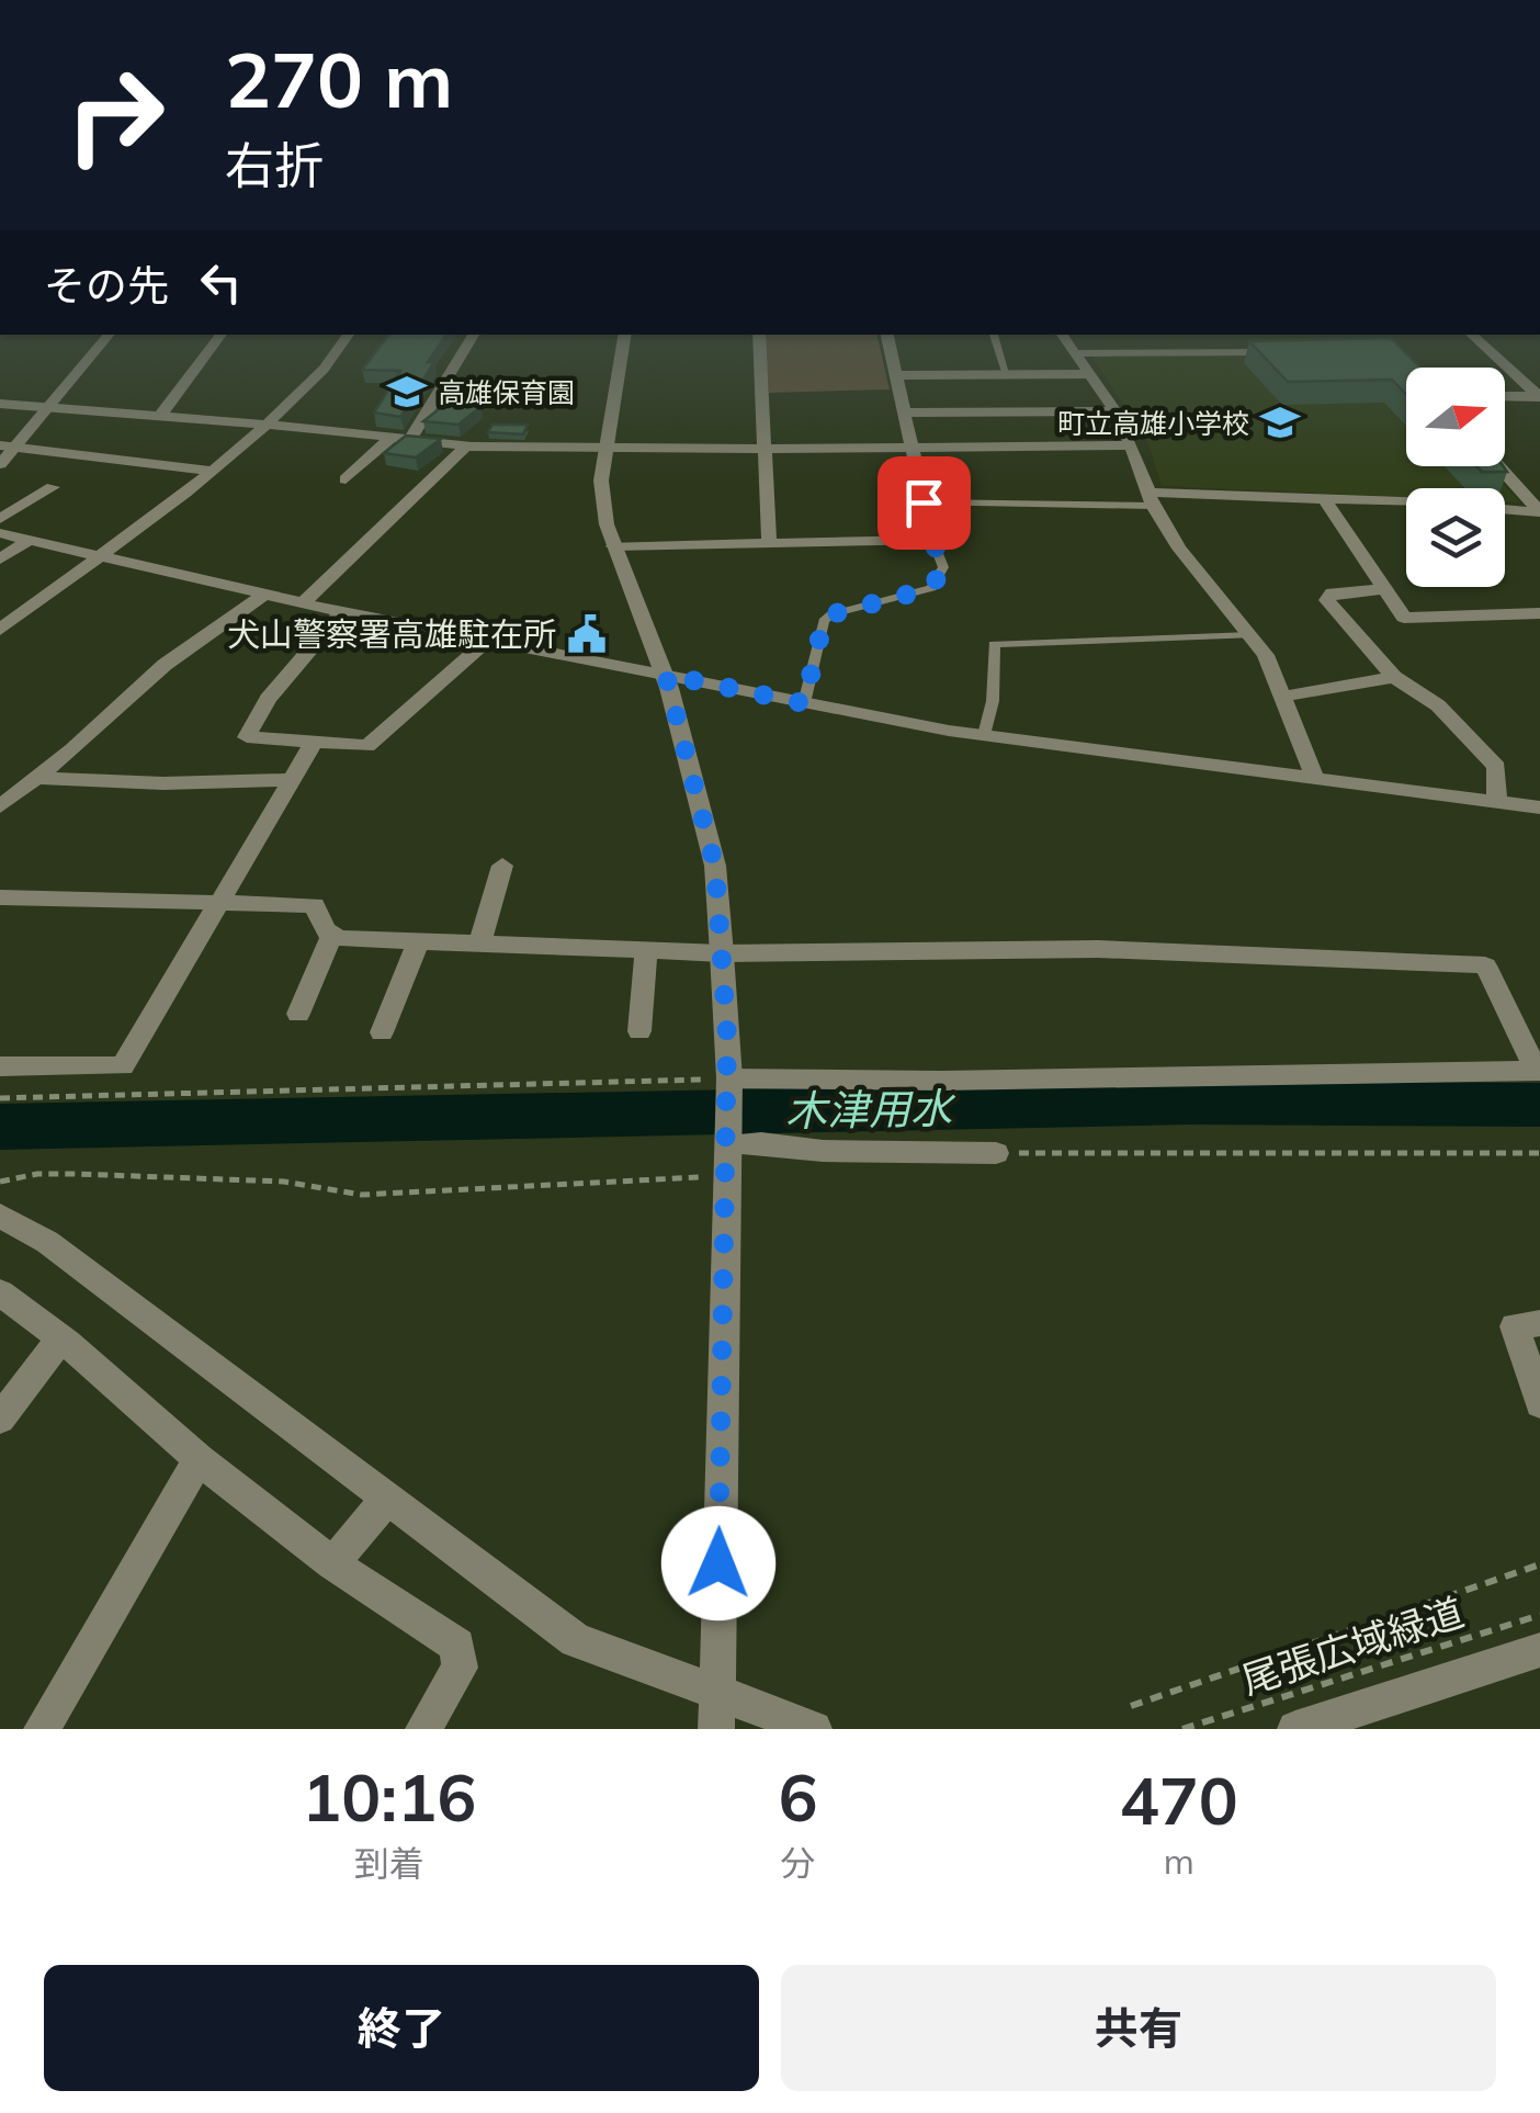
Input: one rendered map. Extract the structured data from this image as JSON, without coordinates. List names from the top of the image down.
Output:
{
  "streets": {
    "path": ["尾張広域緑道"]
  },
  "water": ["木津用水"],
  "places": {
    "school or university": ["高雄保育園", "町立高雄小学校"],
    "public building": ["犬山警察署高雄駐在所"]
  },
  "north": "right",
  "page": {
    "turn": ["270 m", "右折"],
    "then": "その先",
    "eta": [
      "10:16",
      "到着",
      "6",
      "分",
      "470",
      "m"
    ],
    "buttons": ["終了", "共有"]
  }
}
